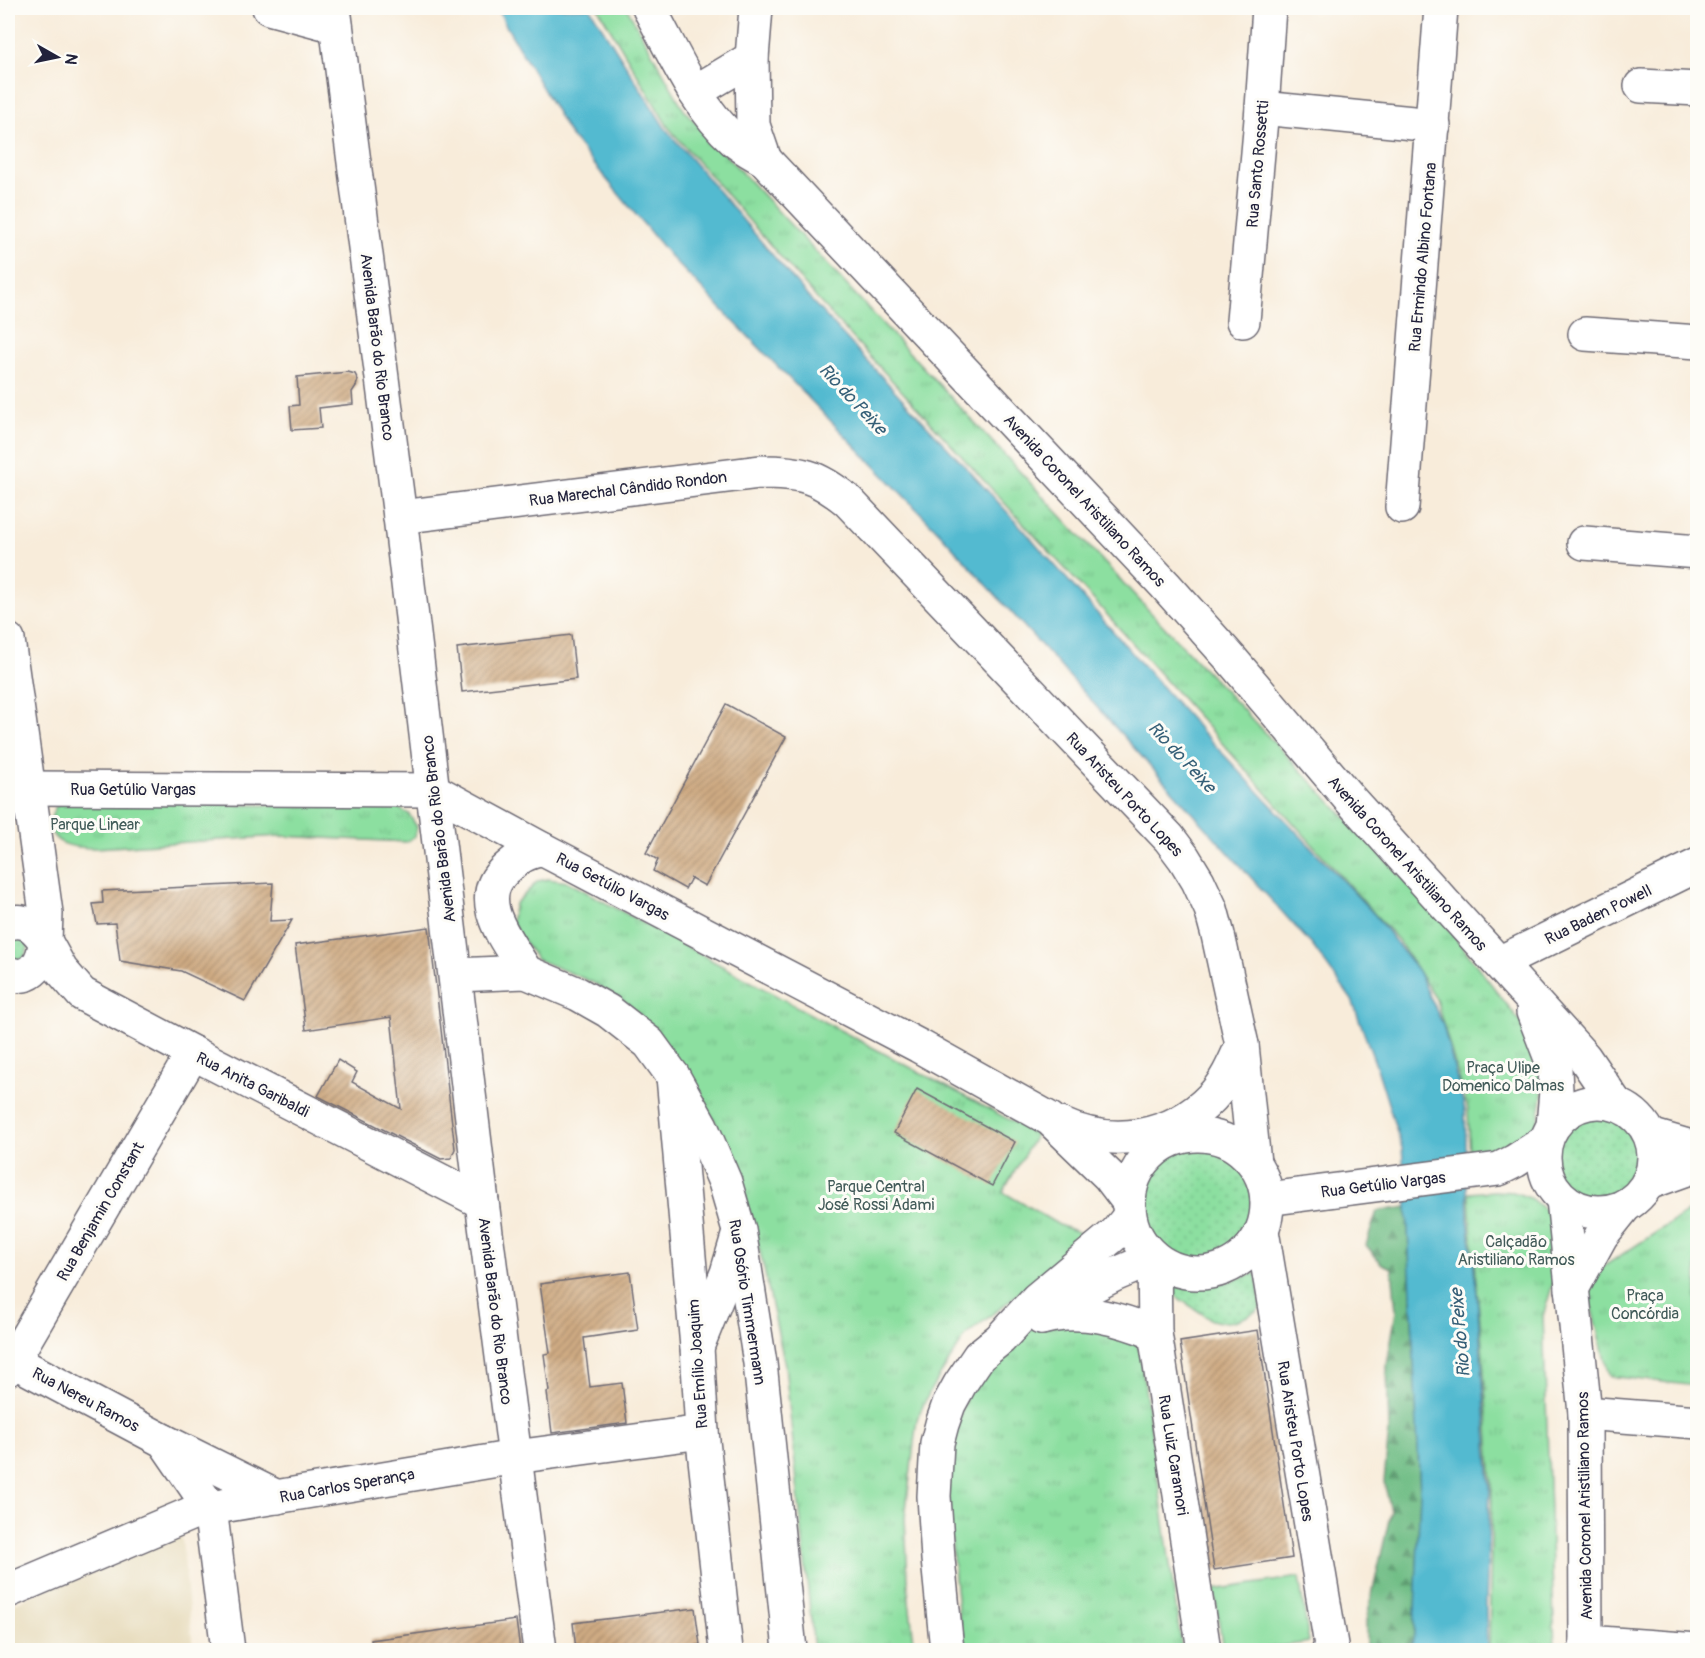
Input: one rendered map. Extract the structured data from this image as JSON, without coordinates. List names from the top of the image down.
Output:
{
  "streets": {
    "main road": [
      "Rua Santo Rossetti",
      "Rua Ermindo Albino Fontana",
      "Avenida Barão do Rio Branco",
      "Rua Marechal Cândido Rondon",
      "Avenida Coronel Aristiliano Ramos",
      "Rua Getúlio Vargas",
      "Rua Aristeu Porto Lopes",
      "Rua Baden Powell",
      "Rua Anita Garibaldi",
      "Rua Benjamin Constant",
      "Rua Osório Timmermann",
      "Rua Emílio Joaquim",
      "Rua Nereu Ramos",
      "Rua Luiz Caramori",
      "Rua Carlos Sperança"
    ]
  },
  "crossings": [
    ["Avenida Barão do Rio Branco", "Rua Marechal Cândido Rondon"],
    ["Avenida Barão do Rio Branco", "Rua Getúlio Vargas"],
    ["Avenida Barão do Rio Branco", "Rua Anita Garibaldi"],
    ["Avenida Barão do Rio Branco", "Rua Osório Timmermann"],
    ["Avenida Barão do Rio Branco", "Rua Carlos Sperança"],
    ["Rua Marechal Cândido Rondon", "Rua Aristeu Porto Lopes"],
    ["Avenida Coronel Aristiliano Ramos", "Rua Getúlio Vargas"],
    ["Avenida Coronel Aristiliano Ramos", "Rua Baden Powell"],
    ["Rua Getúlio Vargas", "Rua Aristeu Porto Lopes"],
    ["Rua Getúlio Vargas", "Rua Luiz Caramori"],
    ["Rua Aristeu Porto Lopes", "Rua Luiz Caramori"],
    ["Rua Anita Garibaldi", "Rua Benjamin Constant"],
    ["Rua Benjamin Constant", "Rua Nereu Ramos"],
    ["Rua Osório Timmermann", "Rua Emílio Joaquim"],
    ["Rua Emílio Joaquim", "Rua Carlos Sperança"],
    ["Rua Nereu Ramos", "Rua Carlos Sperança"]
  ],
  "water": ["Rio do Peixe"],
  "parks": [
    "Parque Linear",
    "Praça Ulipe Domenico Dalmas",
    "Parque Central José Rossi Adami",
    "Calçadão Aristiliano Ramos",
    "Praça Concórdia"
  ],
  "north": "right"
}
